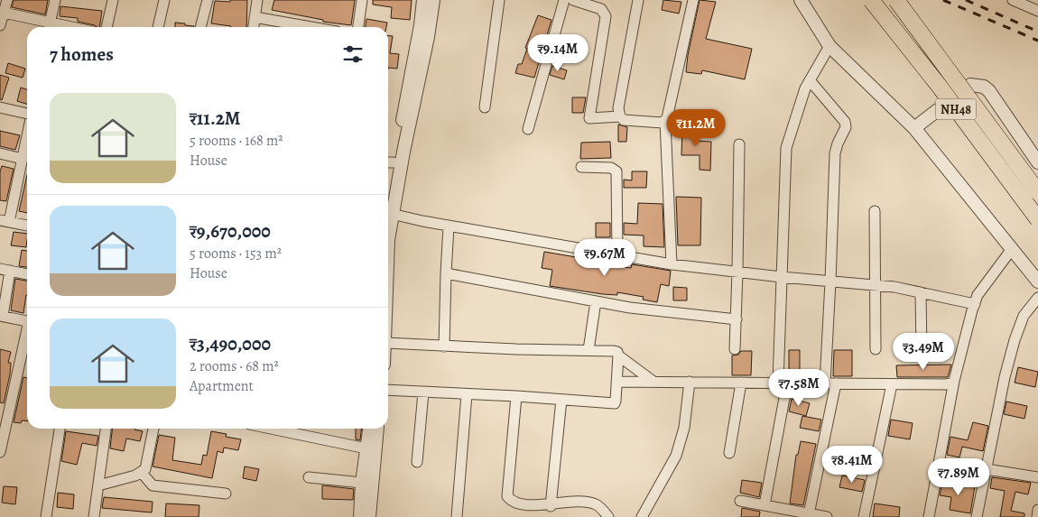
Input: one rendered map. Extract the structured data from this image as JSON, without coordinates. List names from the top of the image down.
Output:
{
  "streets": {
    "highway": ["NH48"]
  },
  "page": {
    "heading": "7 homes",
    "price": [
      "₹9.14M",
      "₹11.2M",
      "₹9.67M",
      "₹3.49M",
      "₹7.58M",
      "₹8.41M",
      "₹7.89M"
    ],
    "list": [
      {
        "name": "₹11.2M",
        "note": "5 rooms · 168 m² · House"
      },
      {
        "name": "₹9,670,000",
        "note": "5 rooms · 153 m² · House"
      },
      {
        "name": "₹3,490,000",
        "note": "2 rooms · 68 m² · Apartment"
      }
    ]
  }
}
